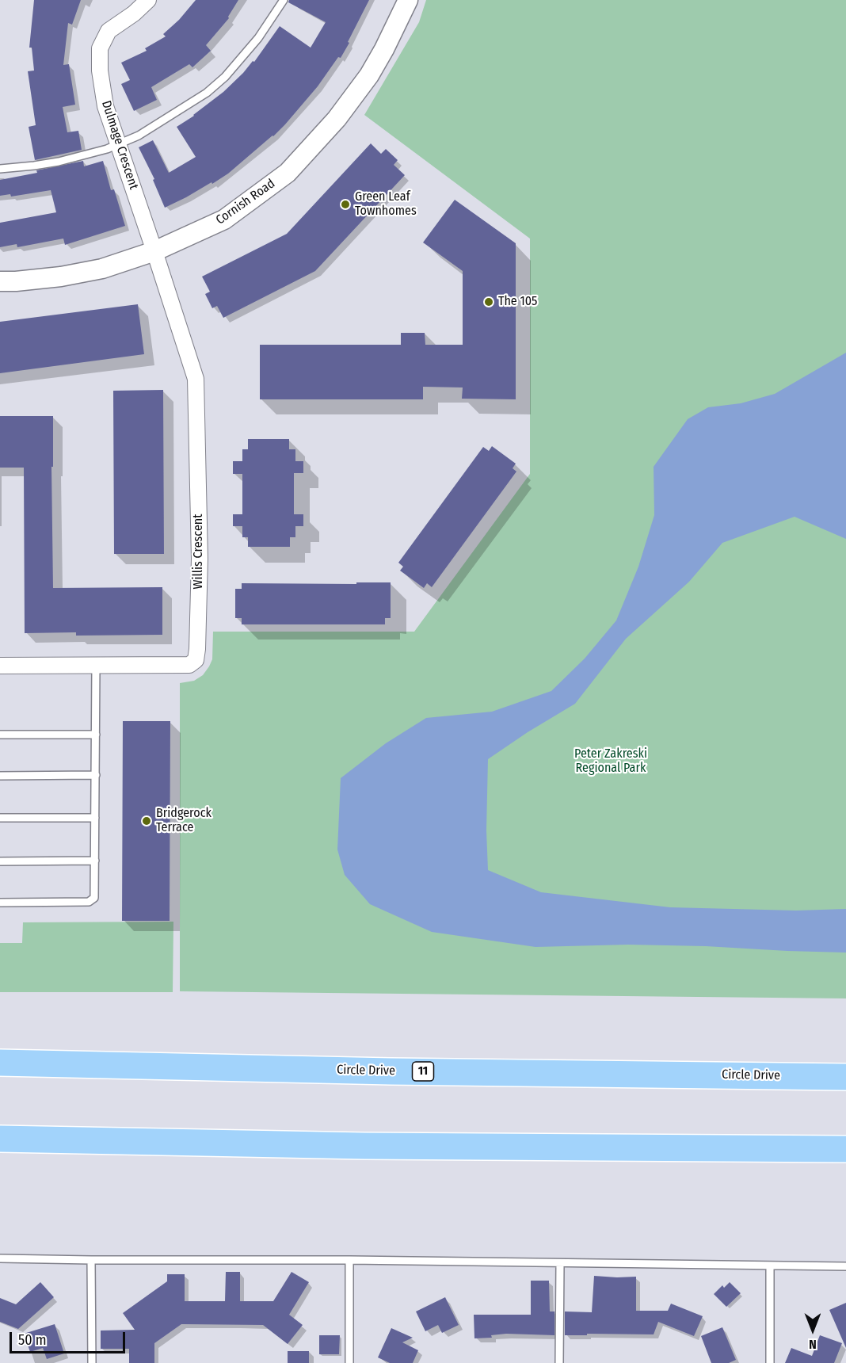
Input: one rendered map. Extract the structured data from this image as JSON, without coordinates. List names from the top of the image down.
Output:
{
  "streets": {
    "highway": ["Circle Drive", "11"],
    "street": ["Dulmage Crescent", "Cornish Road", "Willis Crescent"]
  },
  "crossings": [
    ["Dulmage Crescent", "Cornish Road"],
    ["Dulmage Crescent", "Willis Crescent"],
    ["Cornish Road", "Willis Crescent"]
  ],
  "parks": ["Peter Zakreski Regional Park"],
  "places": ["Green Leaf Townhomes", "The 105", "Bridgerock Terrace"],
  "scale_bar": "50 m",
  "north": "bottom"
}
